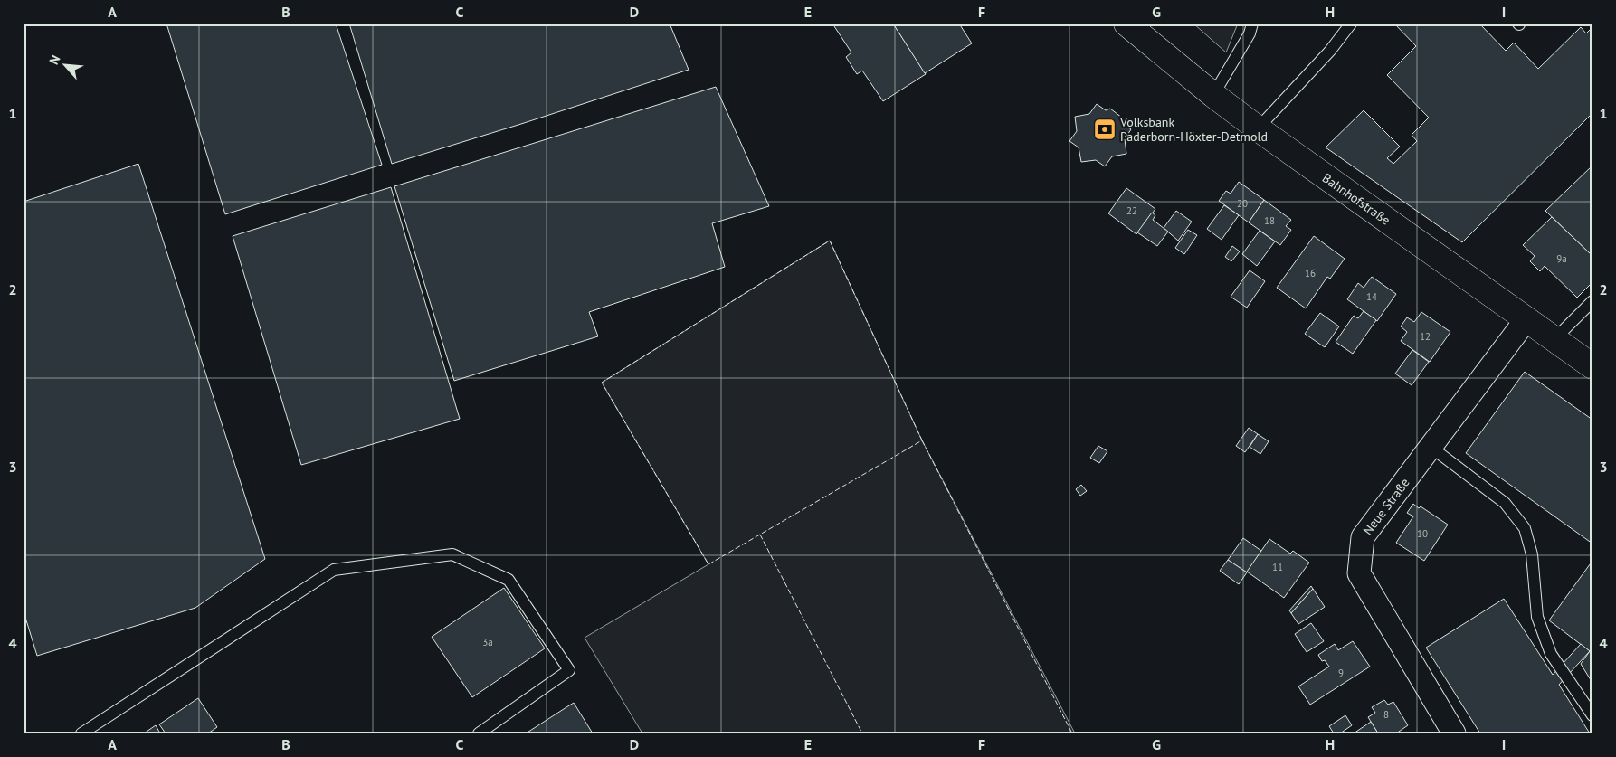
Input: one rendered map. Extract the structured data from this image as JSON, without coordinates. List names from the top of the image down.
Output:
{
  "streets": {
    "main road": ["Bahnhofstraße"],
    "street": ["Neue Straße"]
  },
  "crossings": [
    ["Bahnhofstraße", "Neue Straße"]
  ],
  "places": {
    "bank": ["Volksbank Paderborn-Höxter-Detmold"]
  },
  "house_numbers": [
    "20",
    "22",
    "18",
    "9a",
    "16",
    "14",
    "12",
    "10",
    "11",
    "3a",
    "9",
    "8"
  ],
  "north": "top left",
  "grid": {
    "columns": [
      "A",
      "B",
      "C",
      "D",
      "E",
      "F",
      "G",
      "H",
      "I"
    ],
    "rows": [
      "1",
      "2",
      "3",
      "4"
    ]
  }
}
